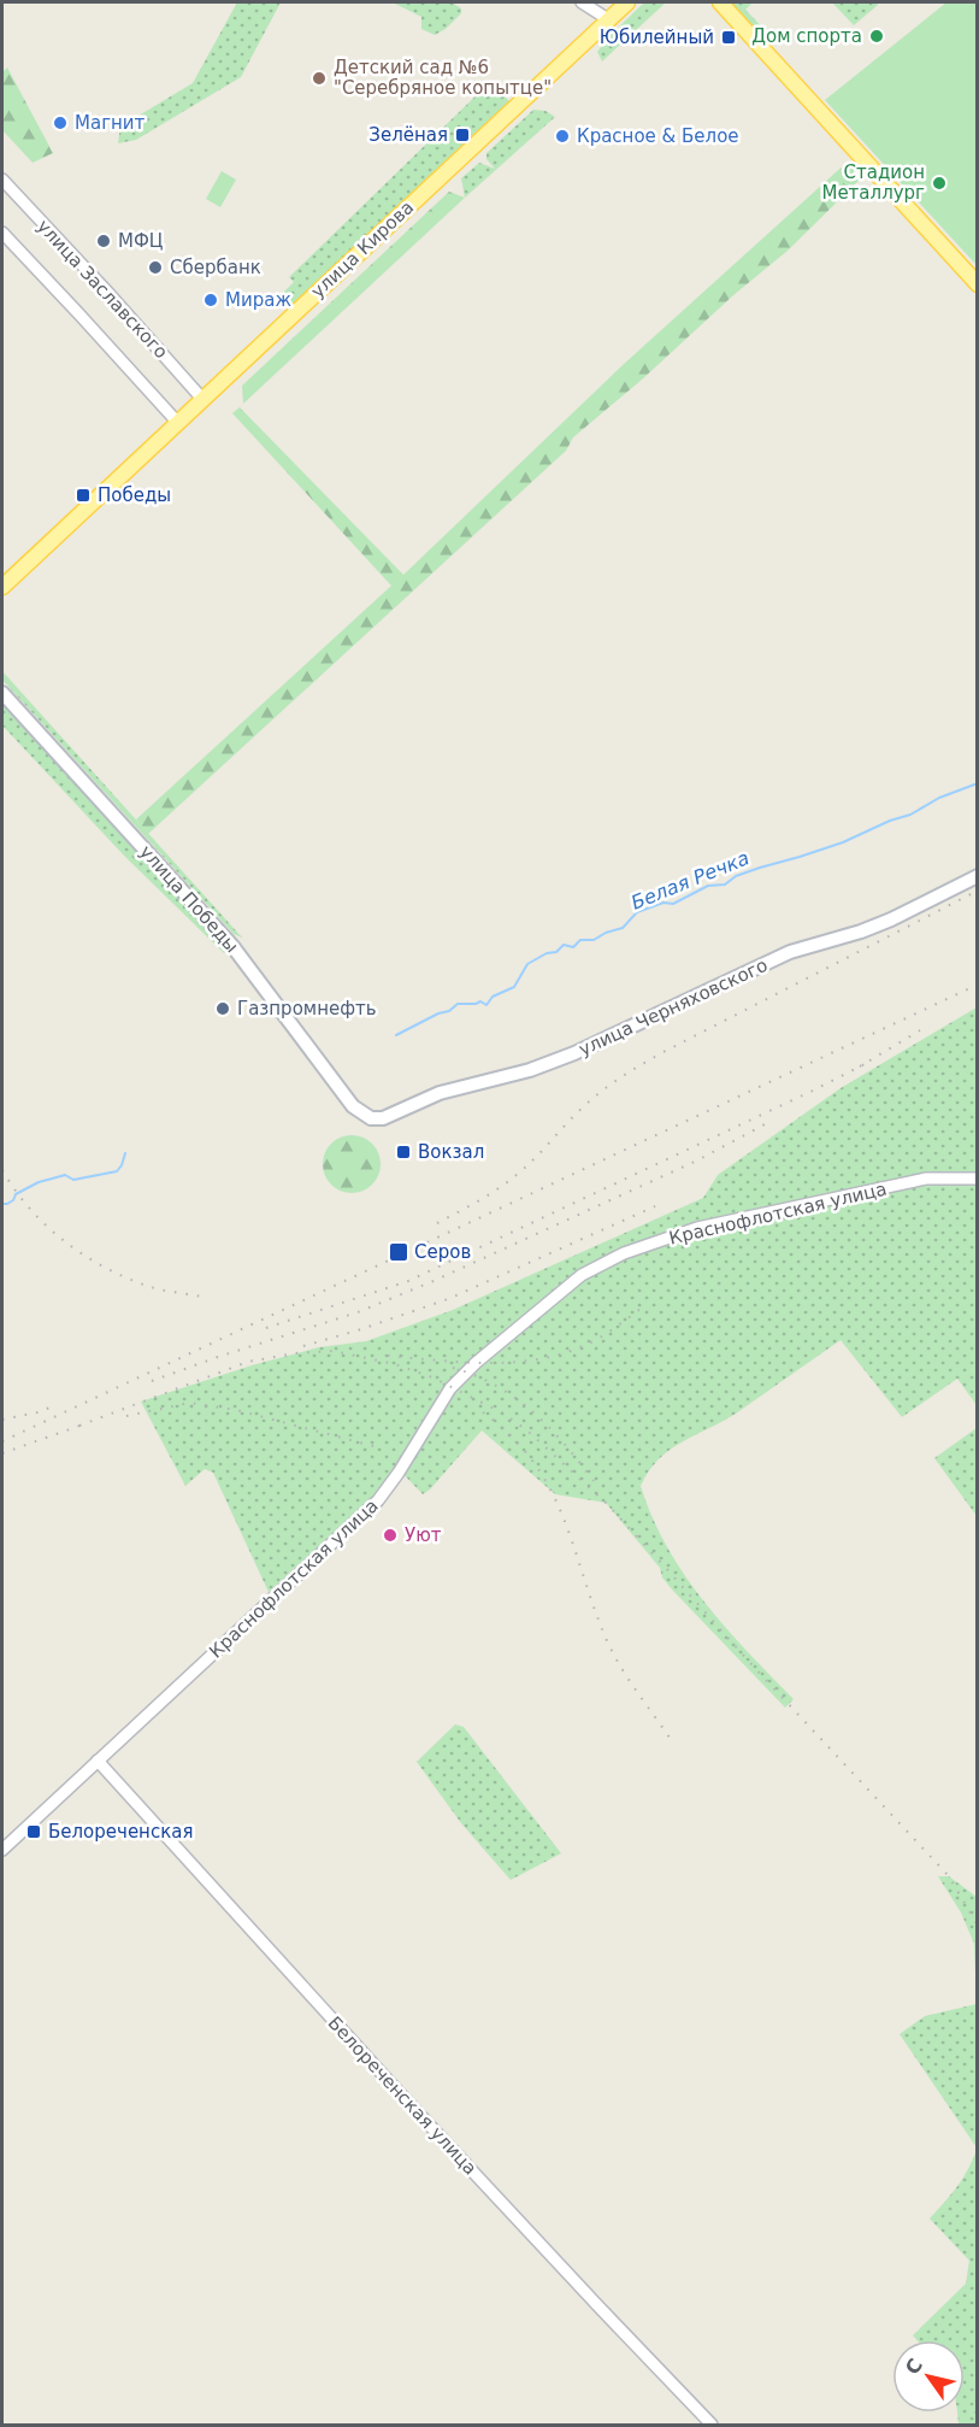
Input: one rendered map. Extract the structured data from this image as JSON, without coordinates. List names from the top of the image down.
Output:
{
  "streets": {
    "main road": ["улица Кирова", "улица Победы", "улица Черняховского"],
    "street": ["улица Заславского", "Краснофлотская улица", "Белореченская улица"]
  },
  "crossings": [
    ["улица Кирова", "улица Заславского"],
    ["улица Победы", "улица Черняховского"],
    ["Краснофлотская улица", "Белореченская улица"]
  ],
  "water": ["Белая Речка"],
  "places": {
    "other": [
      "Дом спорта",
      "Детский сад №6 \"Серебряное копытце\"",
      "Магнит",
      "Красное & Белое",
      "Стадион Металлург",
      "МФЦ",
      "Сбербанк",
      "Мираж",
      "Газпромнефть",
      "Уют"
    ],
    "transit": [
      "Юбилейный",
      "Зелёная",
      "Победы",
      "Вокзал",
      "Серов",
      "Белореченская"
    ]
  },
  "north": "top left"
}
